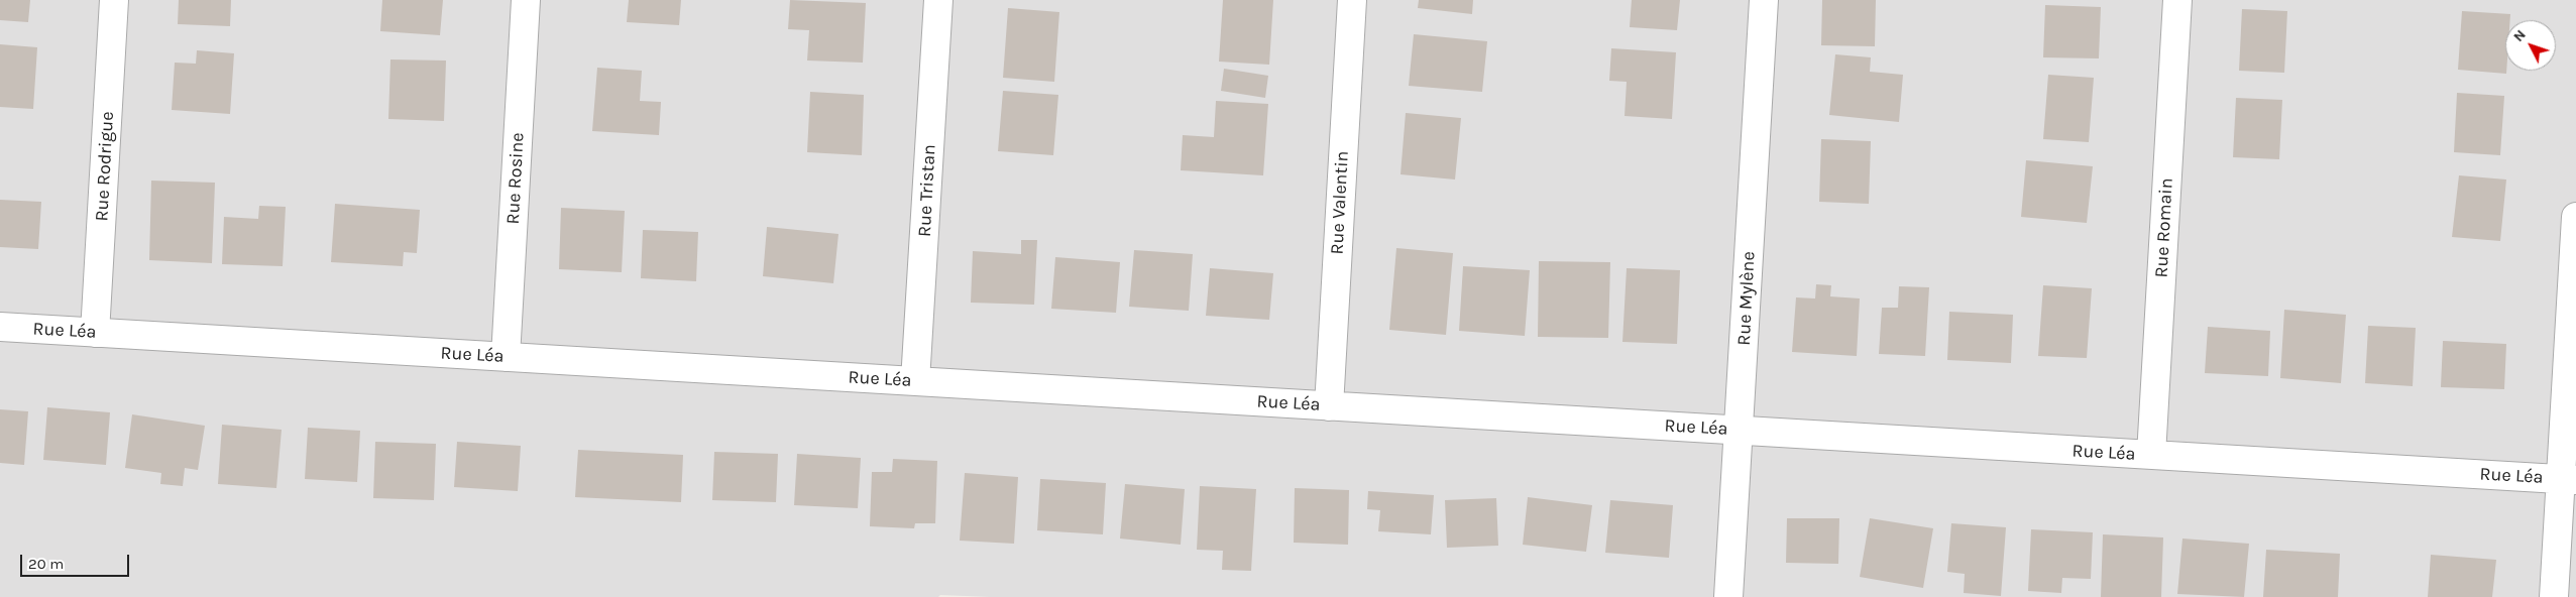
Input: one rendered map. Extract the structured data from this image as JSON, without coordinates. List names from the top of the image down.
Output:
{
  "streets": {
    "street": [
      "Rue Rodrigue",
      "Rue Rosine",
      "Rue Tristan",
      "Rue Valentin",
      "Rue Romain",
      "Rue Mylène",
      "Rue Léa"
    ]
  },
  "crossings": [
    ["Rue Rodrigue", "Rue Léa"],
    ["Rue Rosine", "Rue Léa"],
    ["Rue Tristan", "Rue Léa"],
    ["Rue Valentin", "Rue Léa"],
    ["Rue Romain", "Rue Léa"],
    ["Rue Mylène", "Rue Léa"]
  ],
  "scale_bar": "20 m",
  "north": "top left"
}
